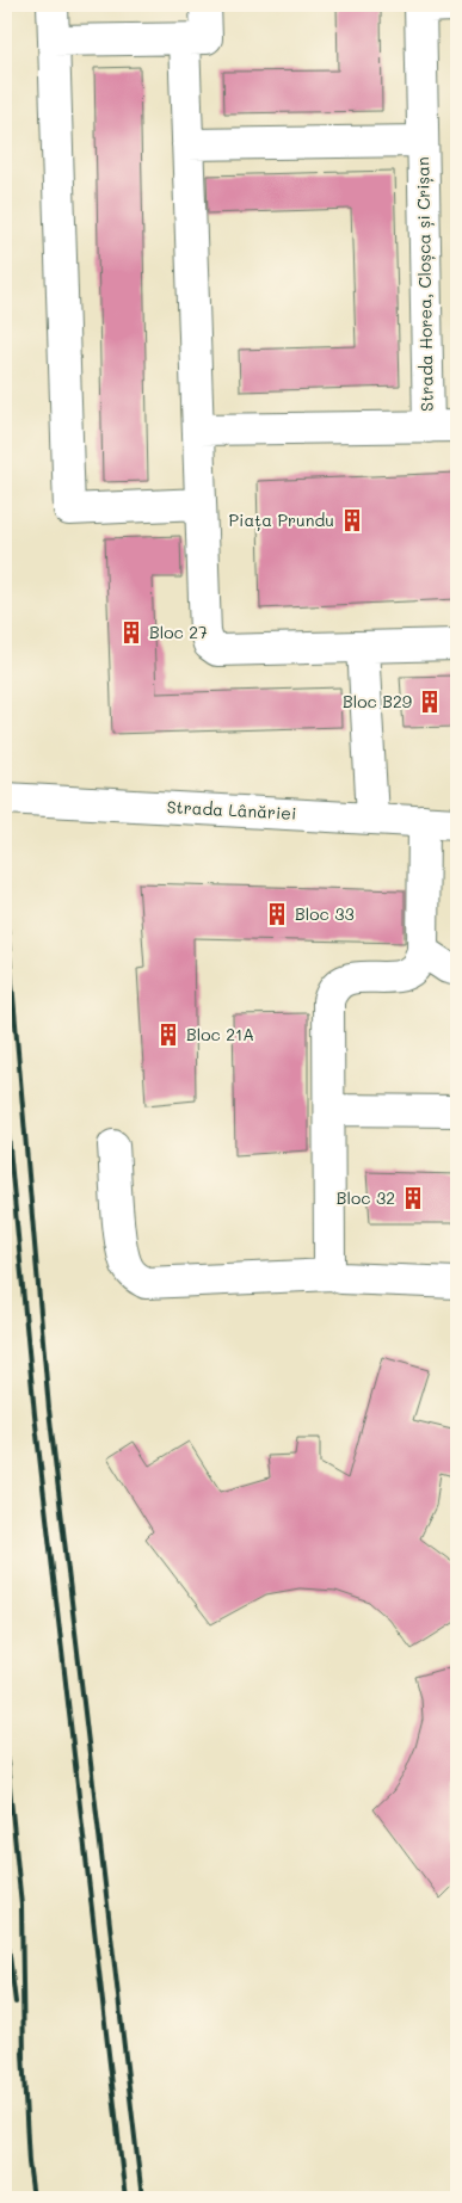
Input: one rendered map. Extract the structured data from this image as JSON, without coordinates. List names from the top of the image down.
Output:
{
  "streets": {
    "street": ["Strada Horea, Cloșca și Crișan", "Strada Lânăriei"]
  },
  "places": {
    "building": [
      "Piața Prundu",
      "Bloc 27",
      "Bloc B29",
      "Bloc 33",
      "Bloc 21A",
      "Bloc 32"
    ]
  }
}
